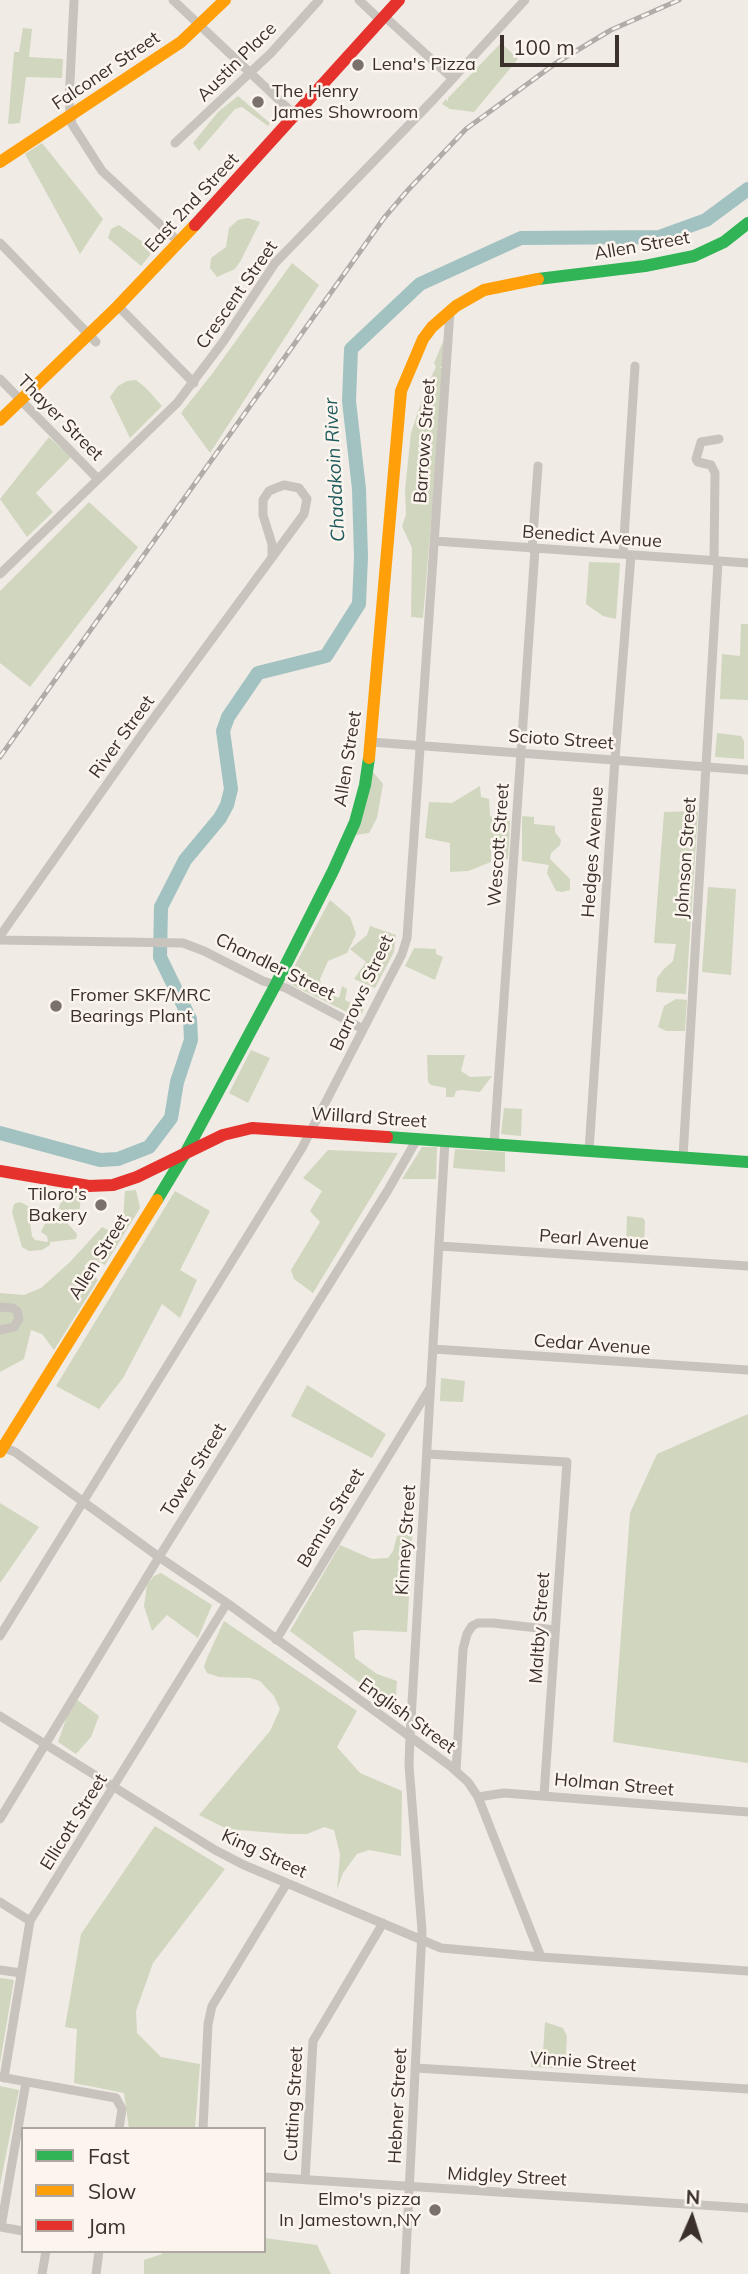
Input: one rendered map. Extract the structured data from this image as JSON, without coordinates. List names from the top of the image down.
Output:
{
  "streets": {
    "street": [
      "Austin Place",
      "Falconer Street",
      "East 2nd Street",
      "Allen Street",
      "Crescent Street",
      "Thayer Street",
      "Barrows Street",
      "Benedict Avenue",
      "River Street",
      "Scioto Street",
      "Wescott Street",
      "Hedges Avenue",
      "Johnson Street",
      "Chandler Street",
      "Willard Street",
      "Pearl Avenue",
      "Cedar Avenue",
      "Tower Street",
      "Bemus Street",
      "Kinney Street",
      "Maltby Street",
      "English Street",
      "Holman Street",
      "Ellicott Street",
      "King Street",
      "Vinnie Street",
      "Cutting Street",
      "Hebner Street",
      "Midgley Street"
    ]
  },
  "crossings": [
    ["East 2nd Street", "Thayer Street"],
    ["Allen Street", "Barrows Street"],
    ["Allen Street", "Scioto Street"],
    ["Allen Street", "Chandler Street"],
    ["Allen Street", "Willard Street"],
    ["Allen Street", "English Street"],
    ["Crescent Street", "Thayer Street"],
    ["Barrows Street", "Benedict Avenue"],
    ["Barrows Street", "Scioto Street"],
    ["Barrows Street", "Chandler Street"],
    ["Barrows Street", "Willard Street"],
    ["Barrows Street", "English Street"],
    ["Benedict Avenue", "Wescott Street"],
    ["Benedict Avenue", "Hedges Avenue"],
    ["Benedict Avenue", "Johnson Street"],
    ["River Street", "Chandler Street"],
    ["Scioto Street", "Wescott Street"],
    ["Scioto Street", "Hedges Avenue"],
    ["Scioto Street", "Johnson Street"],
    ["Wescott Street", "Willard Street"],
    ["Hedges Avenue", "Willard Street"],
    ["Johnson Street", "Willard Street"],
    ["Willard Street", "Tower Street"],
    ["Willard Street", "Kinney Street"],
    ["Pearl Avenue", "Kinney Street"],
    ["Cedar Avenue", "Kinney Street"],
    ["Tower Street", "English Street"],
    ["Tower Street", "King Street"],
    ["Bemus Street", "Kinney Street"],
    ["Bemus Street", "English Street"],
    ["Kinney Street", "Maltby Street"],
    ["Kinney Street", "English Street"],
    ["Kinney Street", "King Street"],
    ["Kinney Street", "Hebner Street"],
    ["Maltby Street", "Holman Street"],
    ["English Street", "Holman Street"],
    ["English Street", "Ellicott Street"],
    ["English Street", "King Street"],
    ["Ellicott Street", "King Street"],
    ["King Street", "Cutting Street"],
    ["King Street", "Hebner Street"],
    ["Vinnie Street", "Hebner Street"],
    ["Cutting Street", "Midgley Street"],
    ["Hebner Street", "Midgley Street"]
  ],
  "water": ["Chadakoin River"],
  "places": [
    "Lena's Pizza",
    "The Henry James Showroom",
    "Fromer SKF/MRC Bearings Plant",
    "Tiloro's Bakery",
    "Elmo's pizza In Jamestown,NY"
  ],
  "legend": ["Fast", "Slow", "Jam"],
  "scale_bar": "100 m",
  "north": "top"
}
